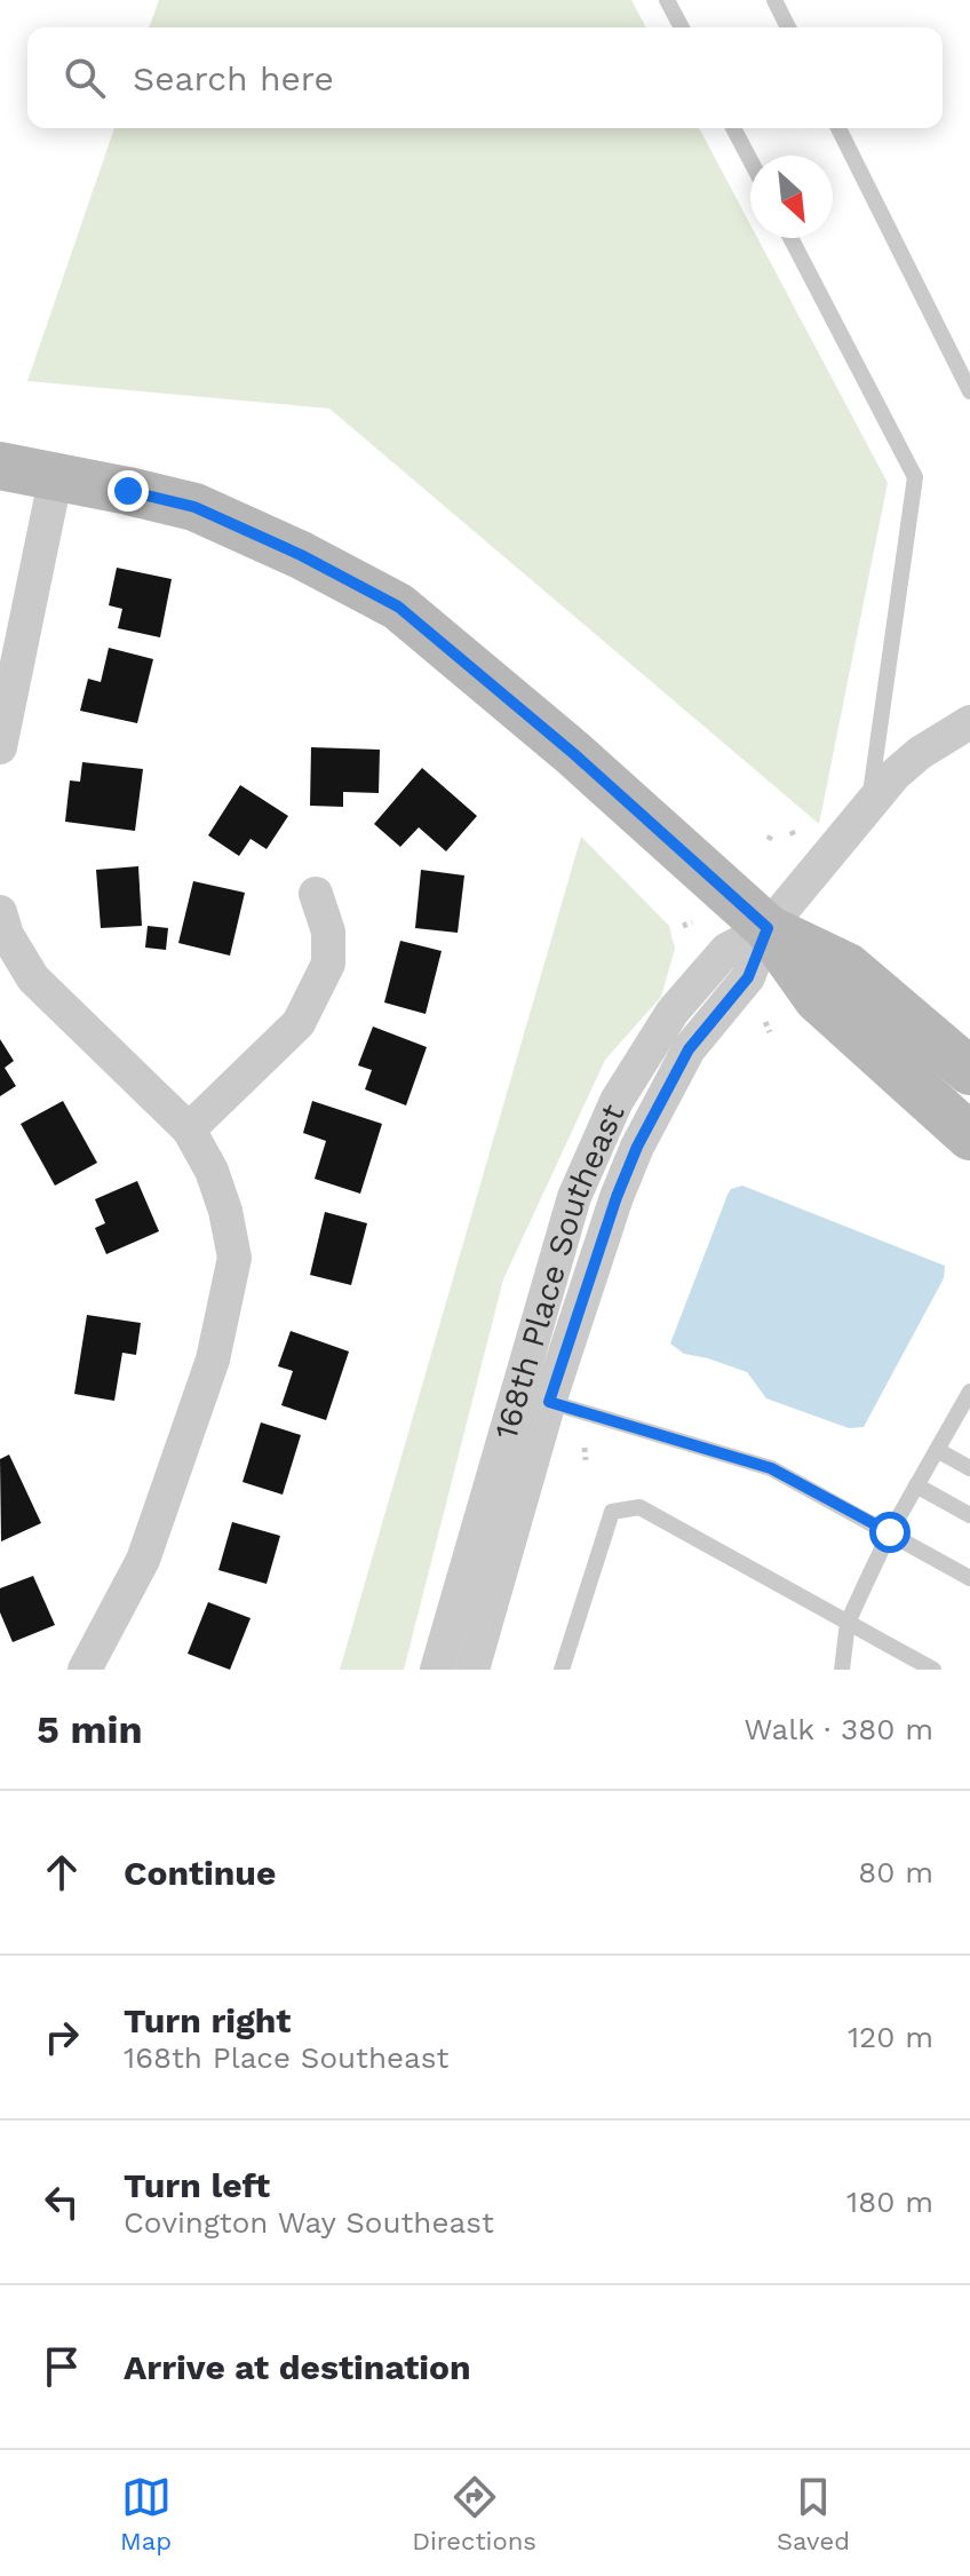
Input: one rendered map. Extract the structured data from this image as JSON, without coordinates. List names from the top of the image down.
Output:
{
  "streets": {
    "street": ["168th Place Southeast"]
  },
  "north": "bottom right",
  "page": {
    "search": "Search here",
    "heading": ["5 min", "Walk · 380 m"],
    "list": [
      ["Continue", "80 m"],
      ["Turn right", "168th Place Southeast", "120 m"],
      ["Turn left", "Covington Way Southeast", "180 m"],
      "Arrive at destination"
    ],
    "nav": ["Map", "Directions", "Saved"]
  }
}
